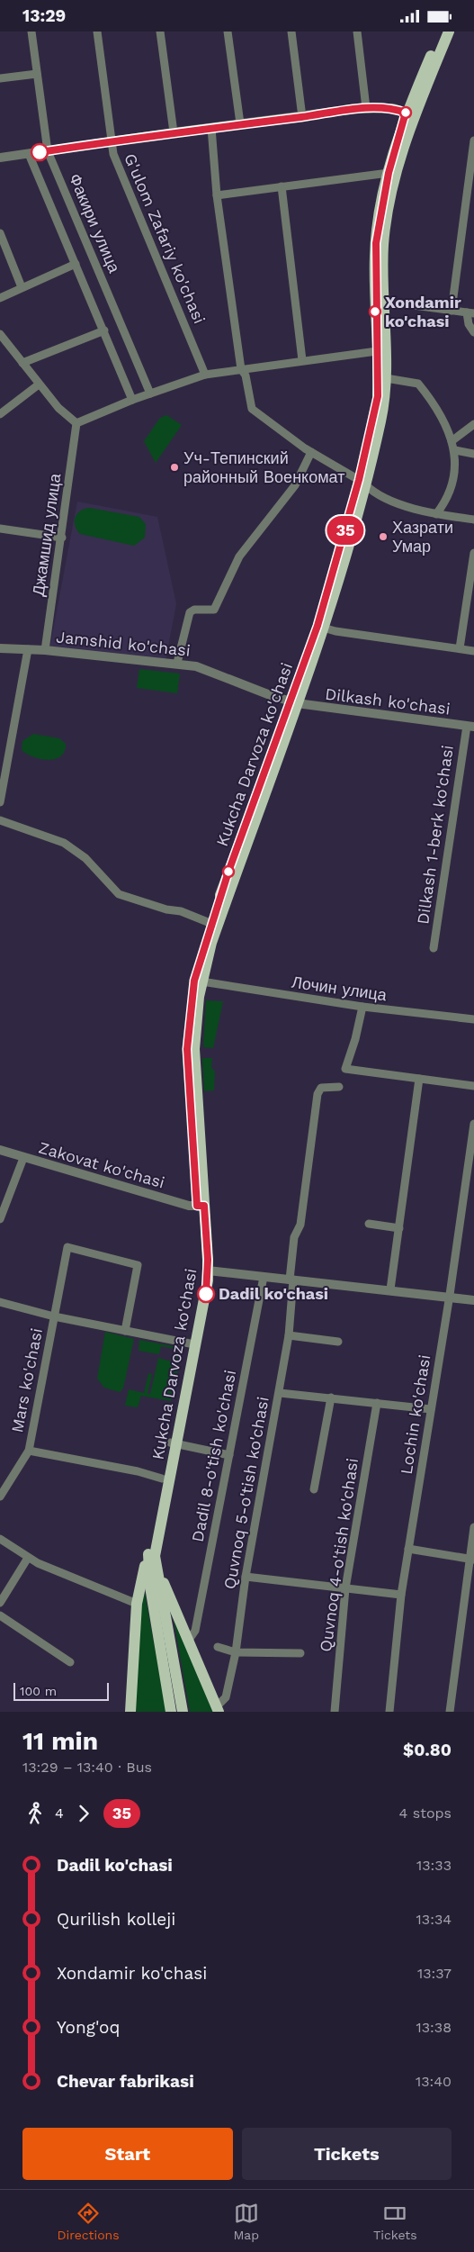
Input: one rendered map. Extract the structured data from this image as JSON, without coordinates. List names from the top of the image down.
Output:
{
  "streets": {
    "main road": ["Kukcha Darvoza ko'chasi"],
    "street": [
      "Факири улица",
      "G'ulom Zafariy ko'chasi",
      "Джамшид улица",
      "Jamshid ko'chasi",
      "Dilkash ko'chasi",
      "Dilkash 1-berk ko'chasi",
      "Лочин улица",
      "Zakovat ko'chasi",
      "Mars ko'chasi",
      "Lochin ko'chasi",
      "Dadil 8-o'tish ko'chasi",
      "Quvnoq 5-o'tish ko'chasi",
      "Quvnoq 4-o'tish ko'chasi"
    ]
  },
  "crossings": [
    ["Джамшид улица", "Jamshid ko'chasi"],
    ["Jamshid ko'chasi", "Dilkash ko'chasi"],
    ["Jamshid ko'chasi", "Kukcha Darvoza ko'chasi"],
    ["Dilkash ko'chasi", "Kukcha Darvoza ko'chasi"],
    ["Dilkash ko'chasi", "Dilkash 1-berk ko'chasi"],
    ["Kukcha Darvoza ko'chasi", "Лочин улица"],
    ["Kukcha Darvoza ko'chasi", "Zakovat ko'chasi"],
    ["Kukcha Darvoza ko'chasi", "Mars ko'chasi"]
  ],
  "places": [
    "Xondamir ko'chasi",
    "Уч-Тепинский районный Военкомат",
    "Хазрати Умар",
    "Dadil ko'chasi"
  ],
  "lines": ["bus line 35"],
  "scale_bar": "100 m",
  "page": {
    "status": "13:29",
    "on_map": "35",
    "scale": "100 m",
    "heading": ["11 min", "13:29 – 13:40 · Bus", "$0.80"],
    "legs": ["4", "35", "4 stops"],
    "list": [
      {
        "name": "Dadil ko'chasi",
        "value": "13:33"
      },
      {
        "name": "Qurilish kolleji",
        "value": "13:34"
      },
      {
        "name": "Xondamir ko'chasi",
        "value": "13:37"
      },
      {
        "name": "Yong'oq",
        "value": "13:38"
      },
      {
        "name": "Chevar fabrikasi",
        "value": "13:40"
      }
    ],
    "buttons": ["Start", "Tickets"],
    "tabs": ["Directions", "Map", "Tickets"]
  }
}
